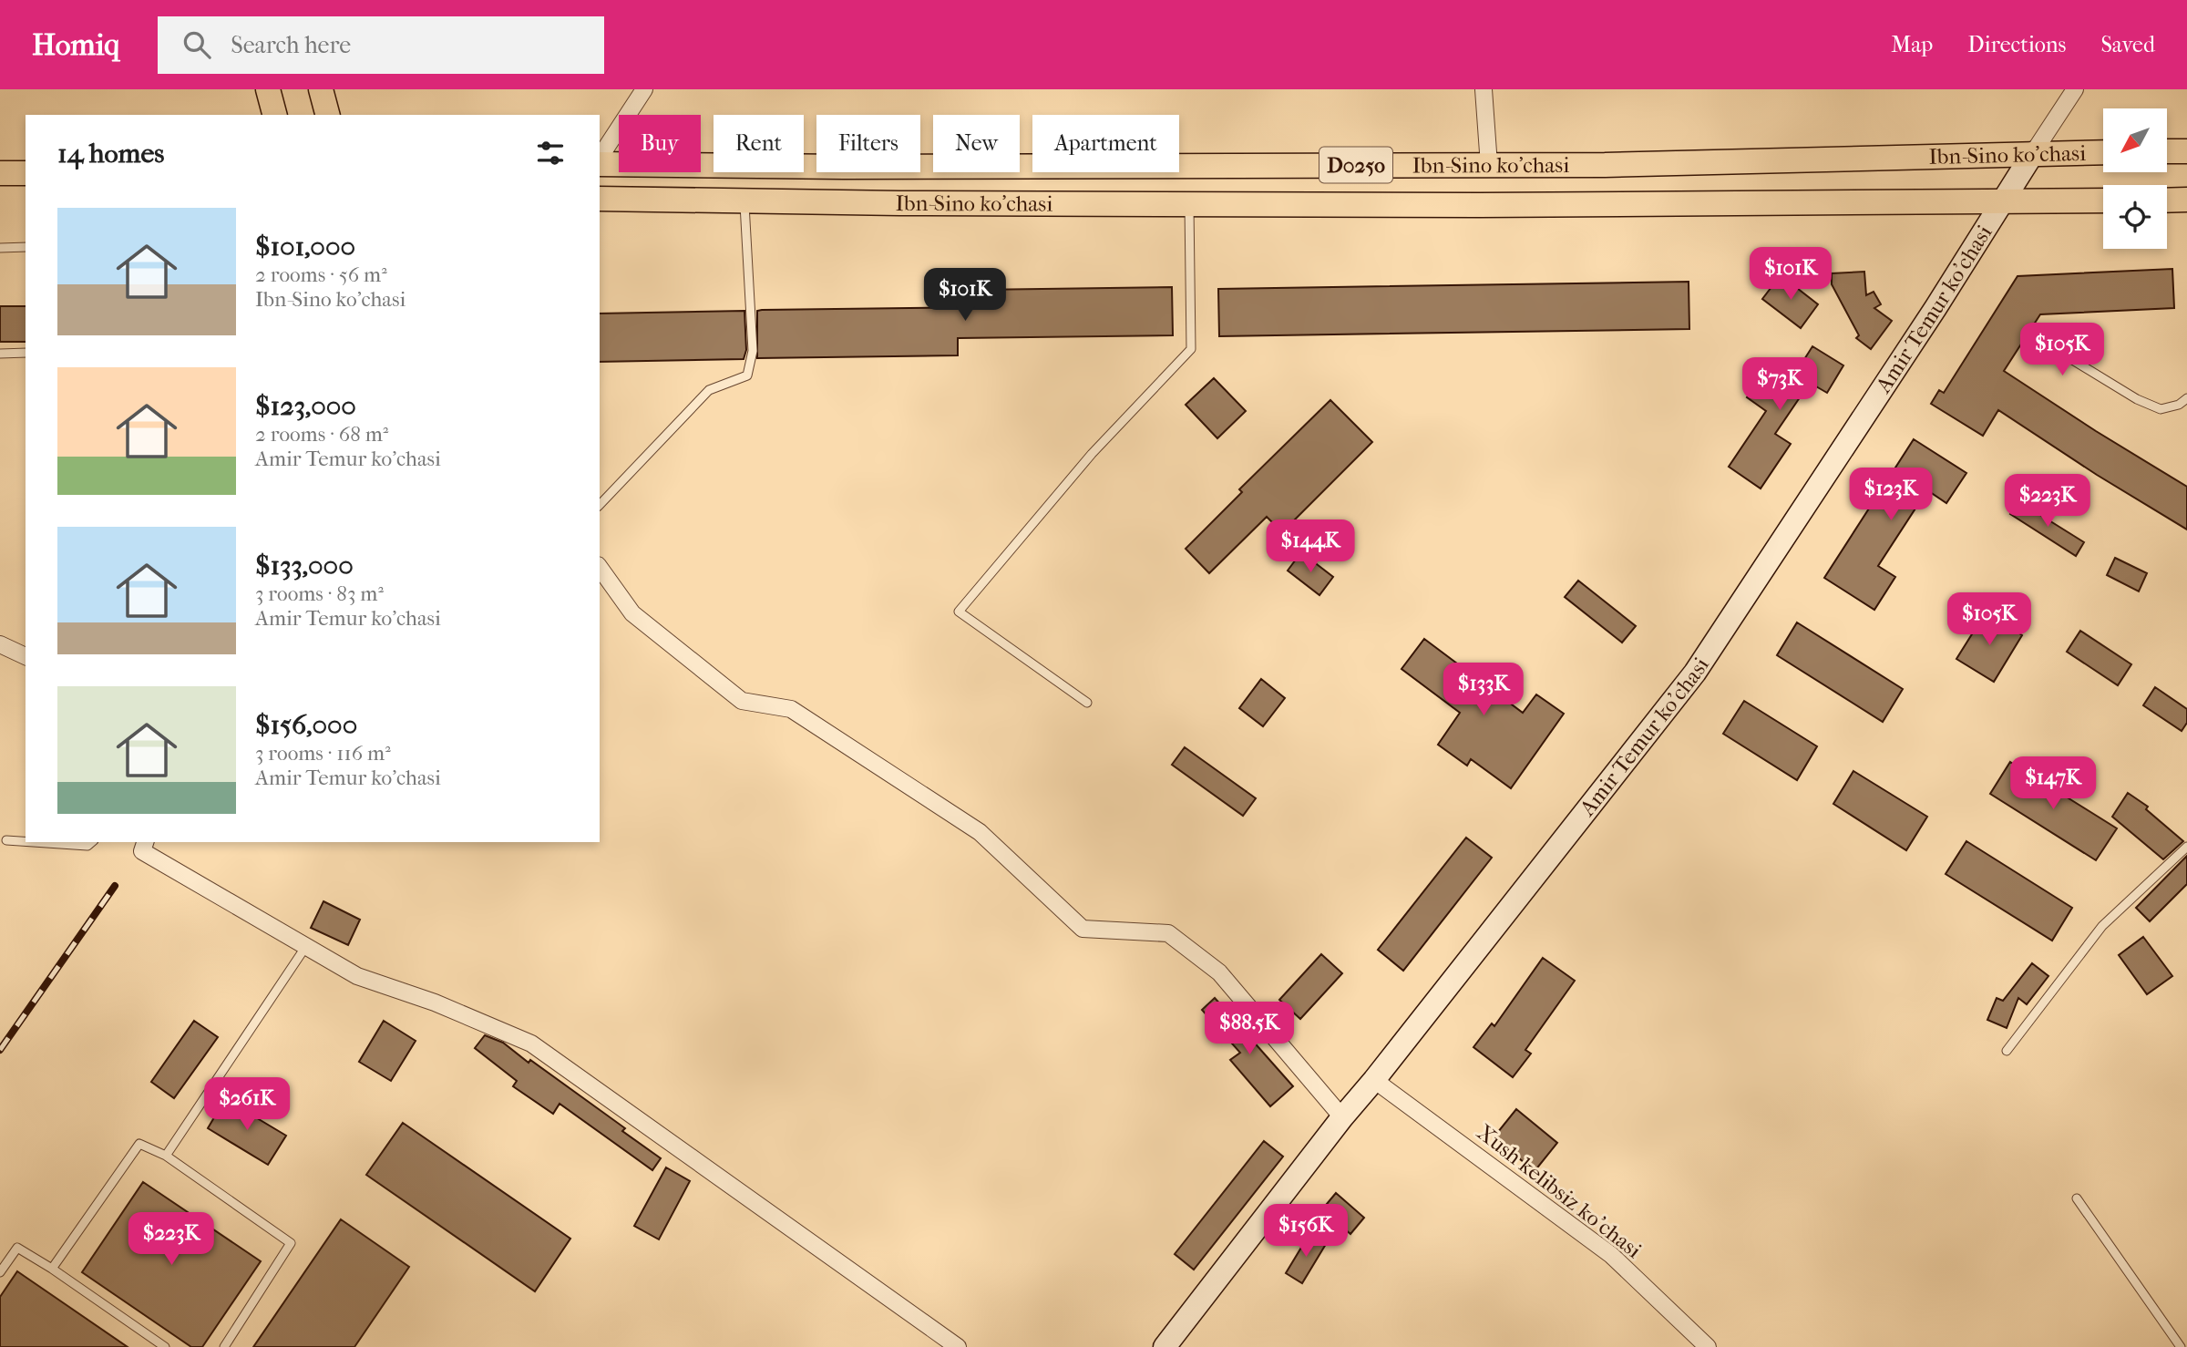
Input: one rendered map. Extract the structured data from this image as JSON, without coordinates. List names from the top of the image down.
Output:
{
  "streets": {
    "main road": ["Ibn-Sino ko'chasi", "D025o", "Amir Temur ko'chasi"],
    "street": ["Xush kelibsiz ko'chasi"]
  },
  "crossings": [
    ["Ibn-Sino ko'chasi", "Amir Temur ko'chasi"],
    ["Amir Temur ko'chasi", "Xush kelibsiz ko'chasi"]
  ],
  "north": "bottom left",
  "page": {
    "header": "Homiq",
    "search": "Search here",
    "nav": ["Map", "Directions", "Saved"],
    "chip": [
      "Buy",
      "Rent",
      "Filters",
      "New",
      "Apartment"
    ],
    "heading": "14 homes",
    "list": [
      {
        "name": "$101,000",
        "note": "2 rooms · 56 m² · Ibn-Sino ko'chasi"
      },
      {
        "name": "$123,000",
        "note": "2 rooms · 68 m² · Amir Temur ko'chasi"
      },
      {
        "name": "$133,000",
        "note": "3 rooms · 83 m² · Amir Temur ko'chasi"
      },
      {
        "name": "$156,000",
        "note": "3 rooms · 116 m² · Amir Temur ko'chasi"
      }
    ],
    "price": [
      "$101K",
      "$101K",
      "$105K",
      "$73K",
      "$123K",
      "$223K",
      "$144K",
      "$105K",
      "$133K",
      "$147K",
      "$88.5K",
      "$261K",
      "$156K",
      "$223K"
    ]
  }
}
